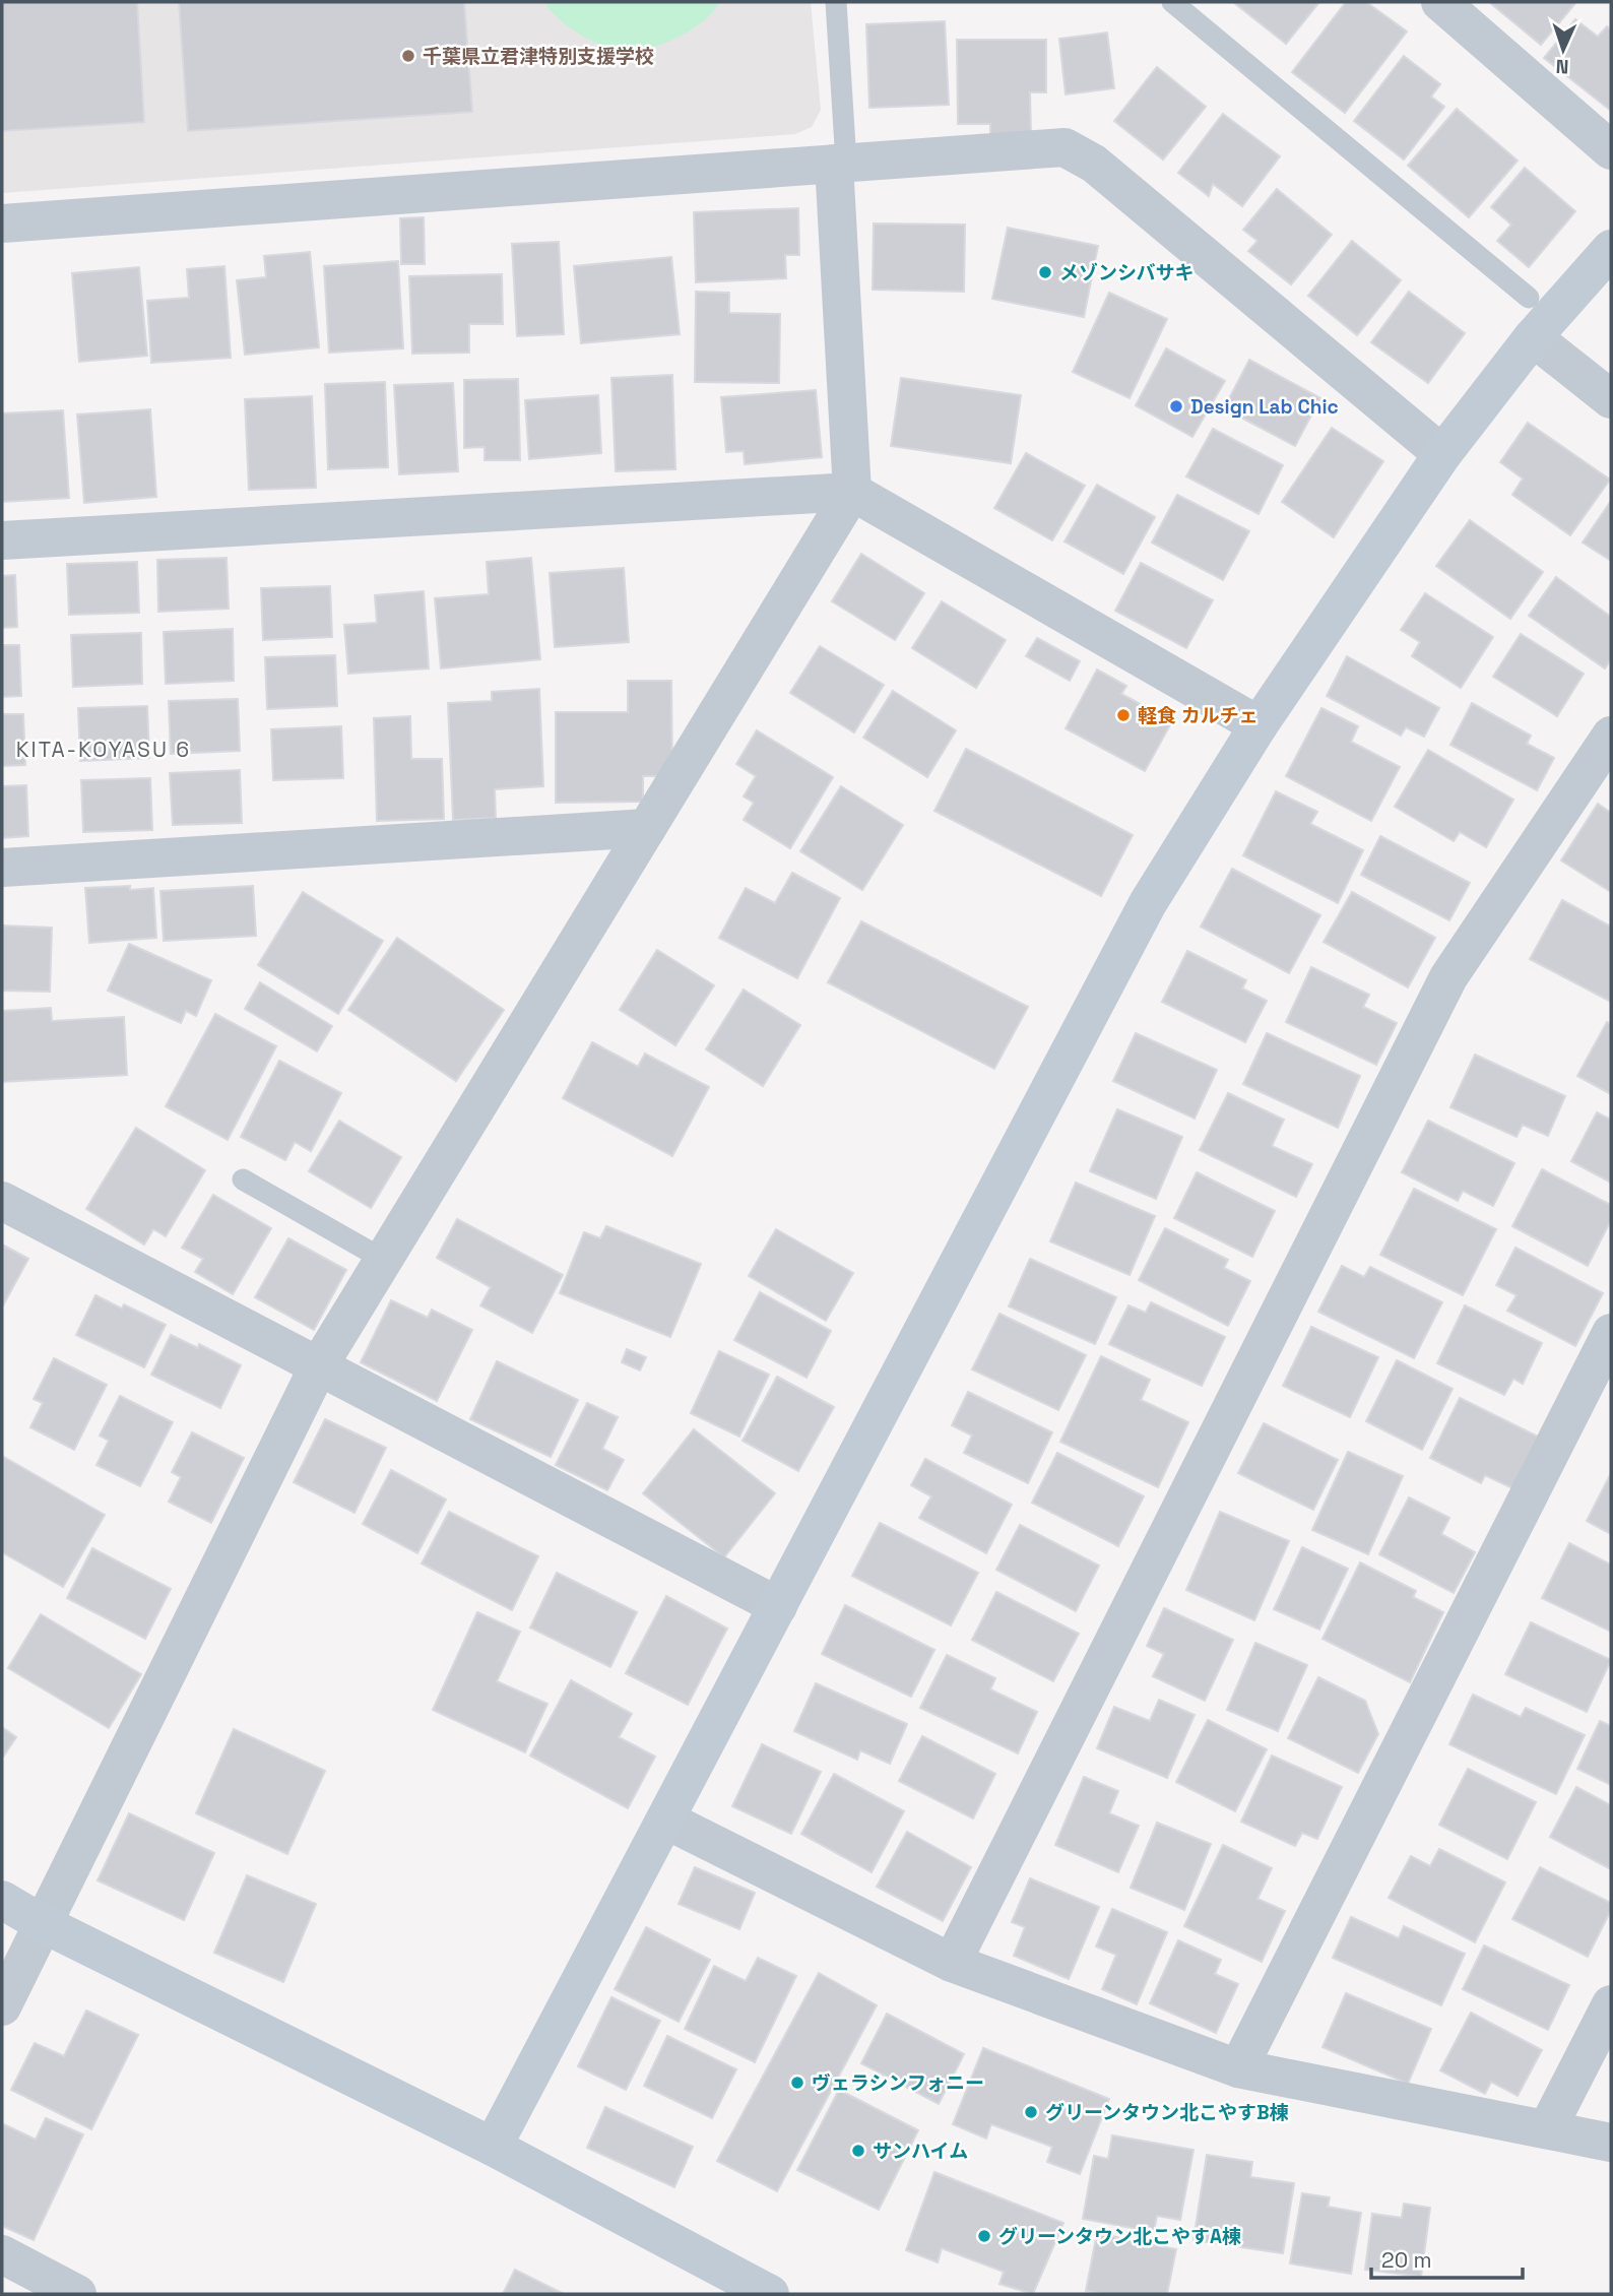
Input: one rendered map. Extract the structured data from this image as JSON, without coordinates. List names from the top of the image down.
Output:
{
  "districts": ["KITA-KOYASU 6"],
  "places": [
    "千葉県立君津特別支援学校",
    "メゾンシバサキ",
    "Design Lab Chic",
    "軽食 カルチェ",
    "ヴェラシンフォニー",
    "グリーンタウン北こやすB棟",
    "サンハイム",
    "グリーンタウン北こやすA棟"
  ],
  "scale_bar": "20 m",
  "north": "bottom"
}
